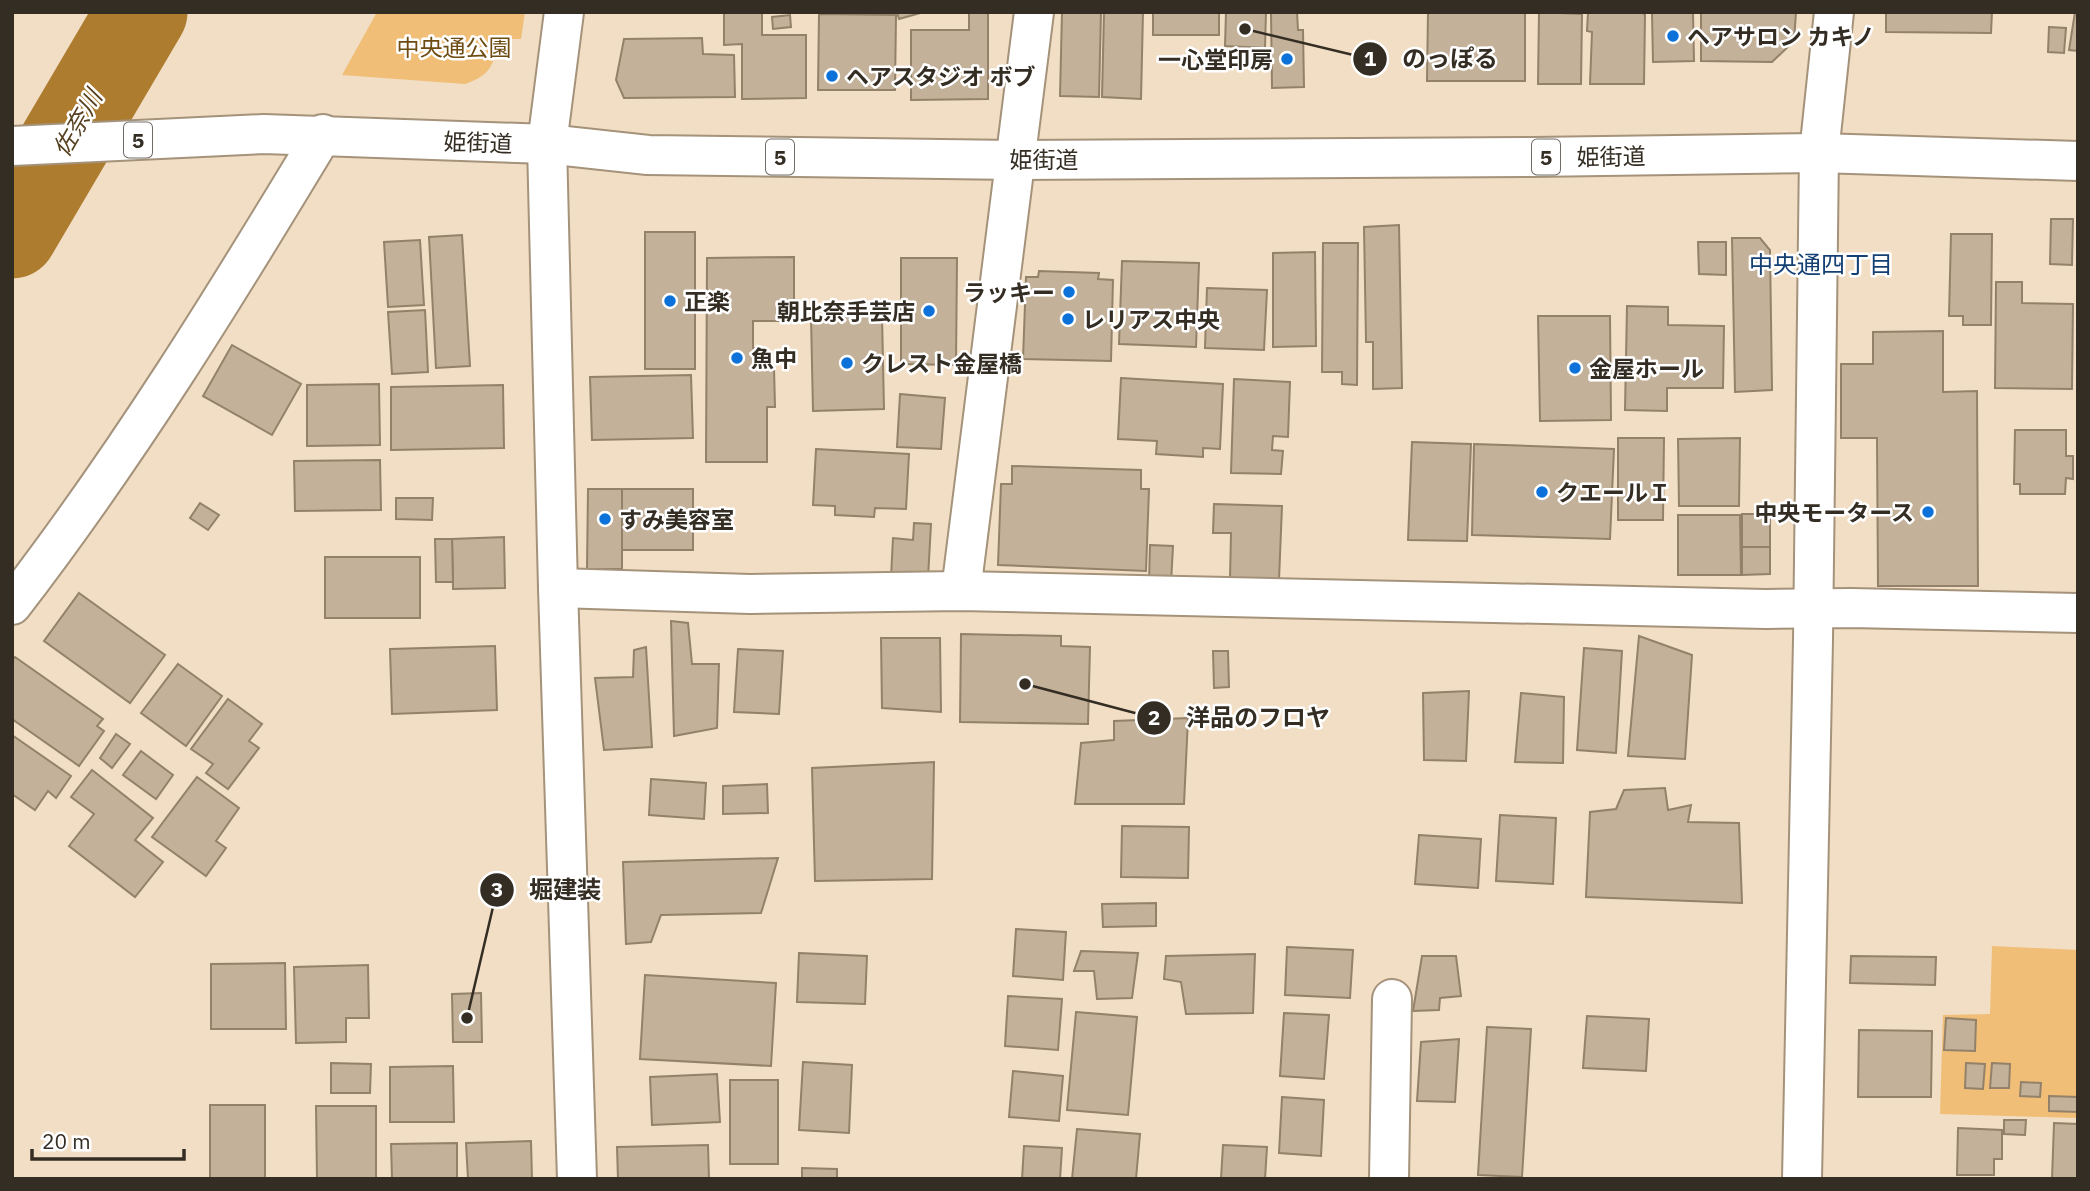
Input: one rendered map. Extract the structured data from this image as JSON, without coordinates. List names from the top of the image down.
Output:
{
  "streets": {
    "street": ["5", "姫街道"]
  },
  "districts": ["中央通四丁目"],
  "water": ["佐奈川"],
  "parks": ["中央通公園"],
  "places": [
    "のっぽる",
    "ヘアサロン カキノ",
    "一心堂印房",
    "ヘアスタジオ ボブ",
    "ラッキー",
    "正楽",
    "朝比奈手芸店",
    "レリアス中央",
    "魚中",
    "クレスト金屋橋",
    "金屋ホール",
    "クエールＩ",
    "中央モータース",
    "すみ美容室",
    "洋品のフロヤ",
    "堀建装"
  ],
  "scale_bar": "20 m"
}
